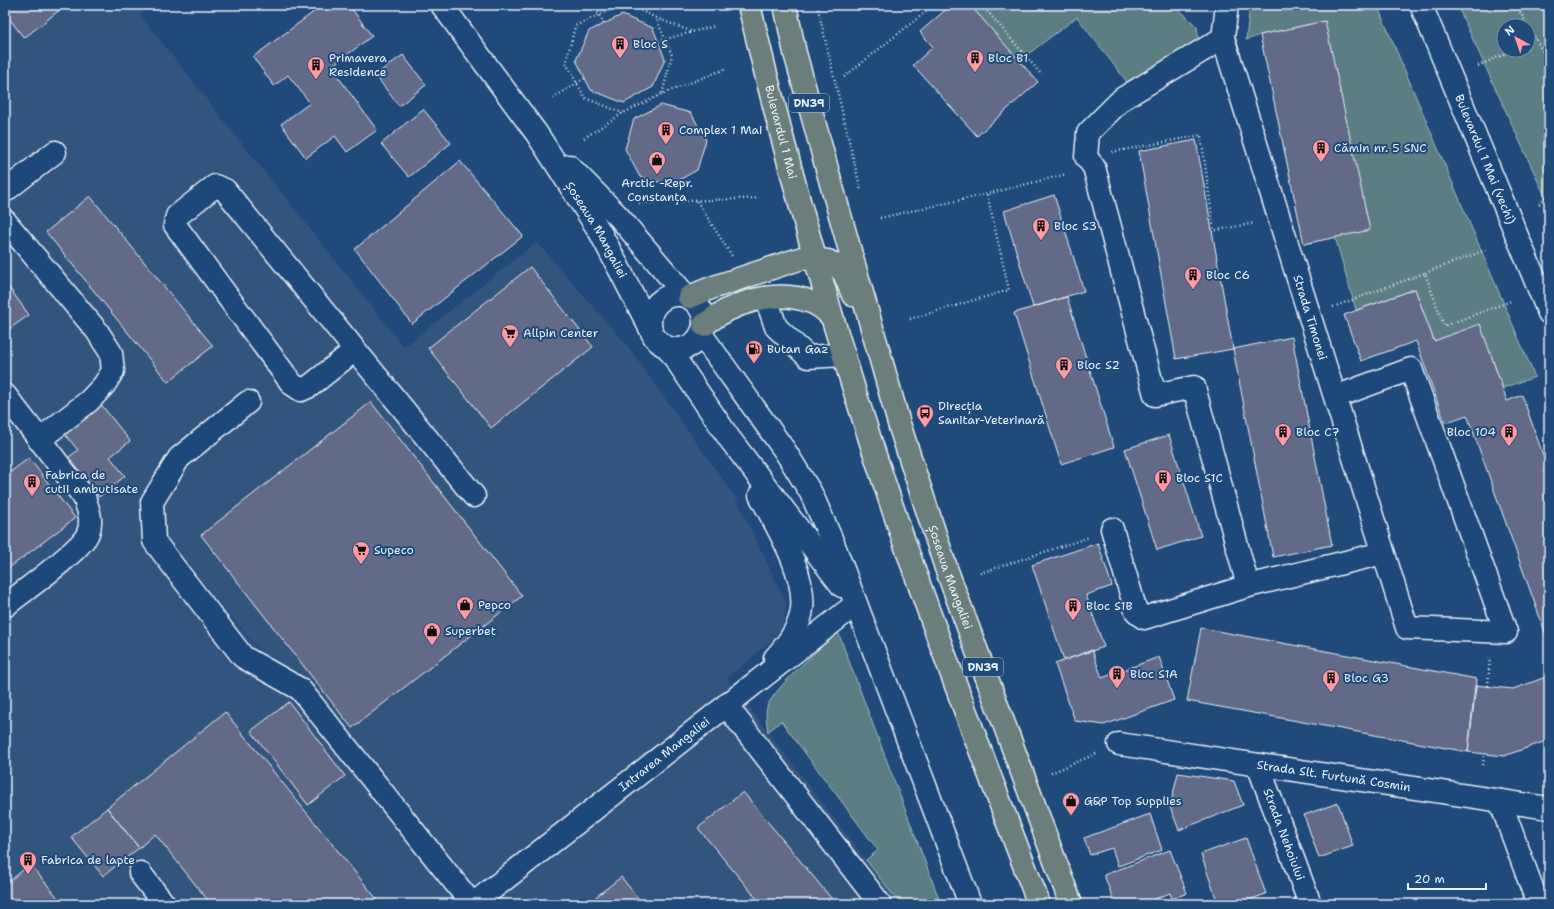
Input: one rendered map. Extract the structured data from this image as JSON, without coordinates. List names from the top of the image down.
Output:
{
  "streets": {
    "main road": ["DN39", "Bulevardul 1 Mai", "Șoseaua Mangaliei"],
    "street": [
      "Bulevardul 1 Mai (vechi)",
      "Strada Timonei",
      "Intrarea Mangaliei",
      "Strada Slt. Furtună Cosmin",
      "Strada Nehoiului"
    ]
  },
  "crossings": [
    ["Strada Slt. Furtună Cosmin", "Strada Nehoiului"]
  ],
  "places": {
    "building": [
      "Bloc S",
      "Bloc B1",
      "Primavera Residence",
      "Complex 1 Mai",
      "Cămin nr. 5 SNC",
      "Bloc S3",
      "Bloc C6",
      "Bloc S2",
      "Bloc C7",
      "Bloc 104",
      "Bloc S1C",
      "Fabrica de cutii ambutisate",
      "Bloc S1B",
      "Bloc S1A",
      "Bloc G3",
      "Fabrica de lapte"
    ],
    "shop": [
      "Arctic -Repr. Constanța",
      "Pepco",
      "Superbet",
      "G&P Top Supplies"
    ],
    "supermarket": ["Allpin Center", "Supeco"],
    "fuel station": ["Butan Gaz"],
    "bus stop": ["Direcția Sanitar-Veterinară"]
  },
  "scale_bar": "20 m",
  "north": "top left"
}
